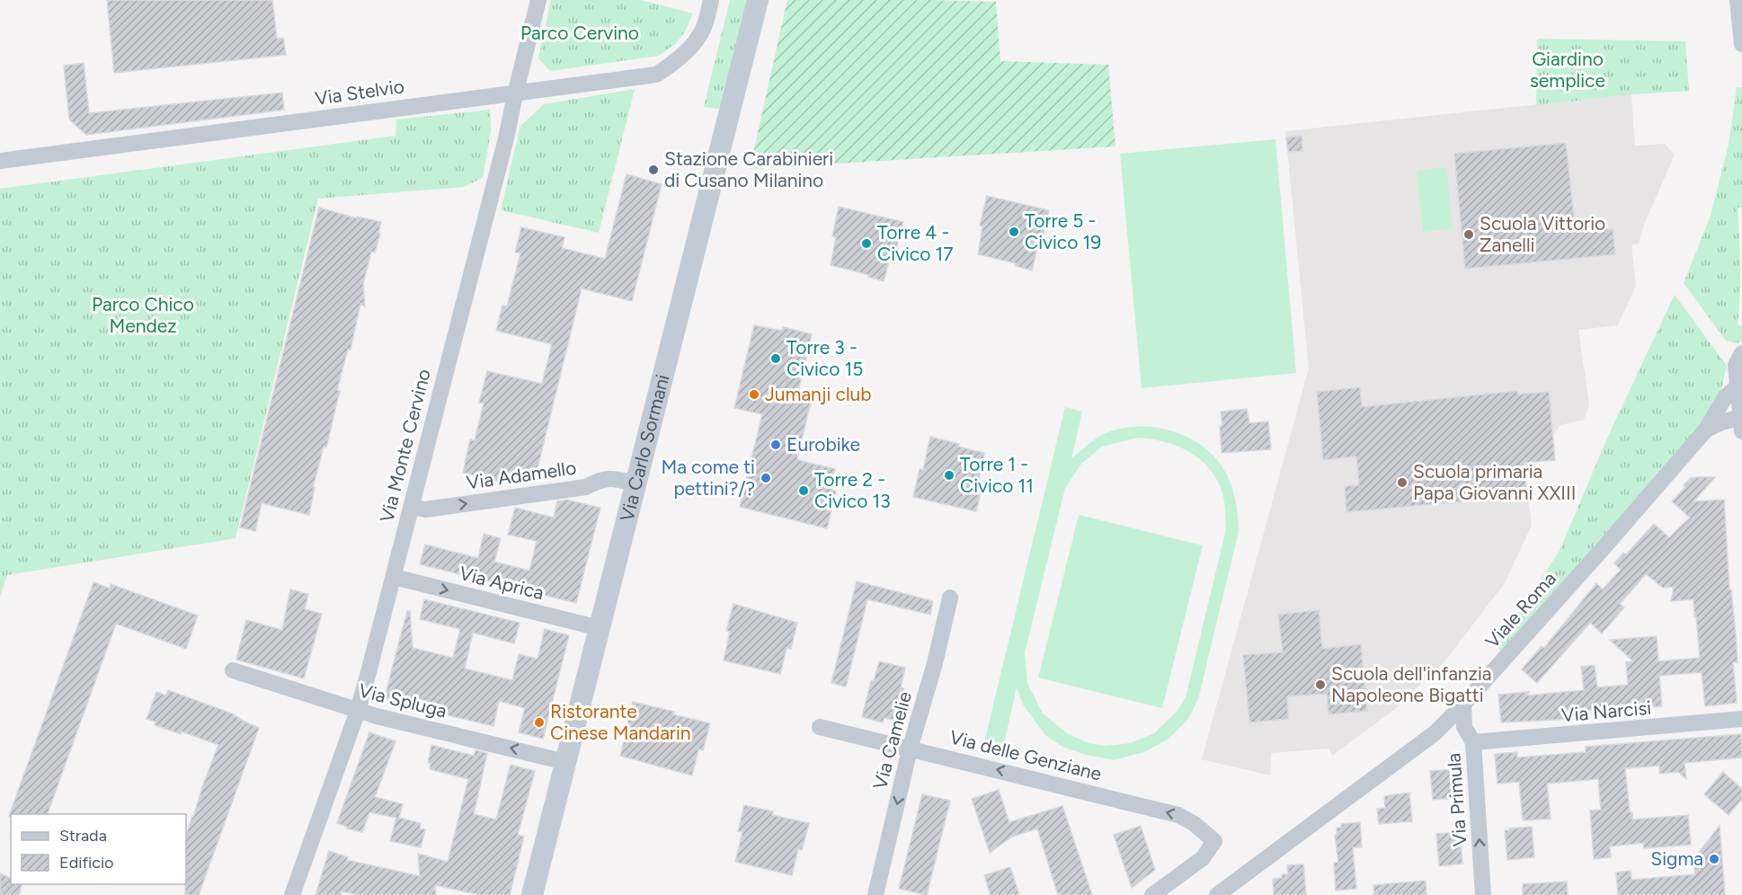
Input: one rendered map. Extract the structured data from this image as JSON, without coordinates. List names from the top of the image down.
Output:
{
  "streets": {
    "main road": ["Via Carlo Sormani"],
    "street": [
      "Via Stelvio",
      "Via Monte Cervino",
      "Via Adamello",
      "Via Aprica",
      "Viale Roma",
      "Via Spluga",
      "Via Narcisi",
      "Via Camelie",
      "Via delle Genziane",
      "Via Primula"
    ]
  },
  "crossings": [
    ["Via Stelvio", "Via Monte Cervino"],
    ["Via Monte Cervino", "Via Adamello"],
    ["Via Monte Cervino", "Via Aprica"],
    ["Via Monte Cervino", "Via Spluga"],
    ["Via Carlo Sormani", "Via Adamello"],
    ["Via Carlo Sormani", "Via Aprica"],
    ["Via Carlo Sormani", "Via Spluga"],
    ["Viale Roma", "Via Primula"],
    ["Via Narcisi", "Via Primula"],
    ["Via Camelie", "Via delle Genziane"]
  ],
  "one_way": [
    "Via Adamello",
    "Via Aprica",
    "Via Spluga",
    "Via Camelie",
    "Via Primula"
  ],
  "parks": ["Parco Cervino", "Giardino semplice", "Parco Chico Mendez"],
  "places": [
    "Stazione Carabinieri di Cusano Milanino",
    "Torre 5 - Civico 19",
    "Scuola Vittorio Zanelli",
    "Torre 4 - Civico 17",
    "Torre 3 - Civico 15",
    "Jumanji club",
    "Eurobike",
    "Torre 1 - Civico 11",
    "Ma come ti pettini?/?",
    "Scuola primaria Papa Giovanni XXIII",
    "Torre 2 - Civico 13",
    "Scuola dell'infanzia Napoleone Bigatti",
    "Ristorante Cinese Mandarin",
    "Sigma"
  ],
  "legend": ["Strada", "Edificio"]
}
